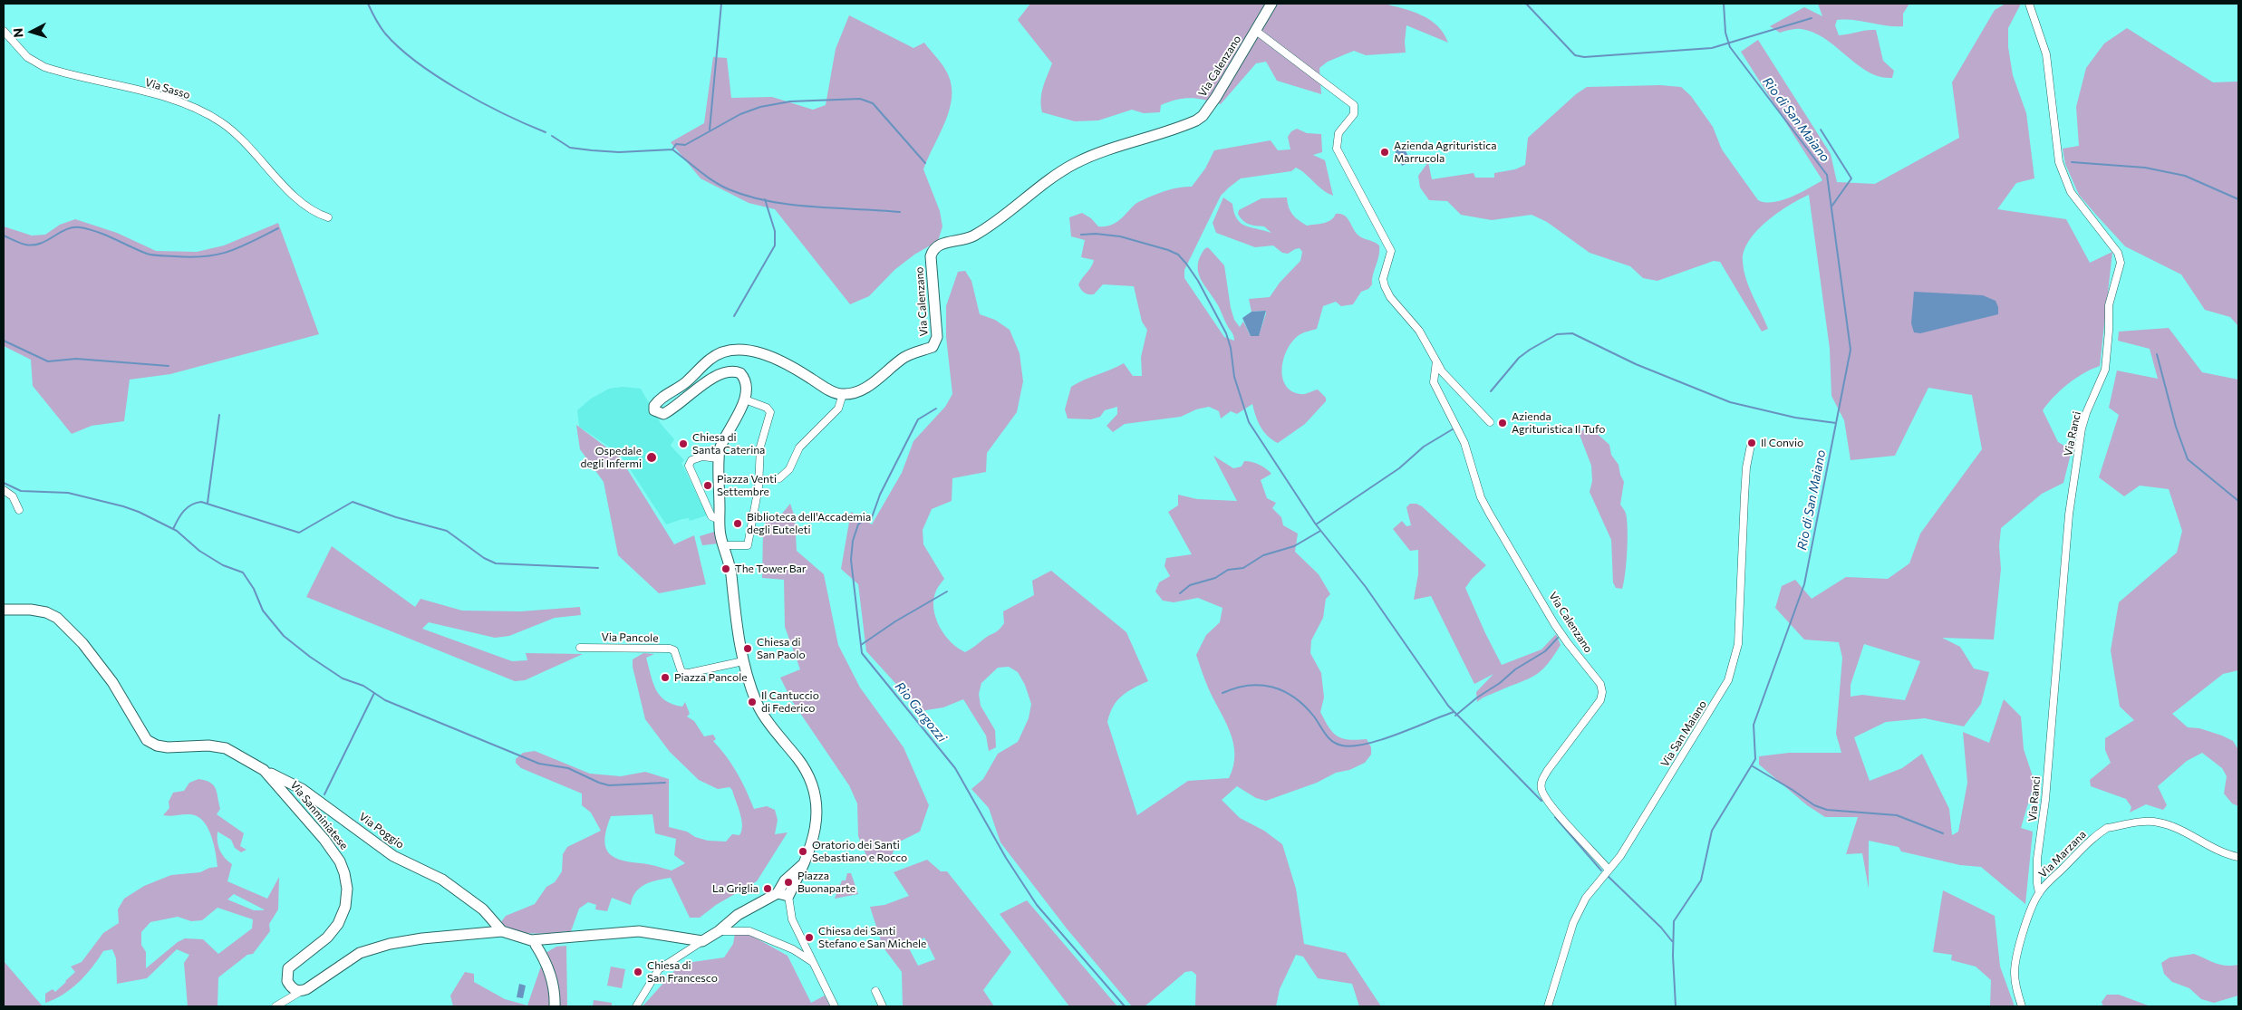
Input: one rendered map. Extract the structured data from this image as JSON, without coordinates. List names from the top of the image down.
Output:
{
  "streets": {
    "street": [
      "Via Calenzano",
      "Via Sasso",
      "Via Ranci",
      "Via Pancole",
      "Via San Maiano",
      "Via Sanminiatese",
      "Via Poggio",
      "Via Marzana"
    ]
  },
  "crossings": [
    ["Via Calenzano", "Via San Maiano"],
    ["Via Ranci", "Via Marzana"],
    ["Via Sanminiatese", "Via Poggio"]
  ],
  "water": ["Rio di San Maiano", "Rio Gargozzi"],
  "places": [
    "Azienda Agrituristica Marrucola",
    "Azienda Agrituristica Il Tufo",
    "Il Convio",
    "Chiesa di Santa Caterina",
    "Ospedale degli Infermi",
    "Piazza Venti Settembre",
    "Biblioteca dell'Accademia degli Euteleti",
    "The Tower Bar",
    "Chiesa di San Paolo",
    "Piazza Pancole",
    "Il Cantuccio di Federico",
    "Oratorio dei Santi Sebastiano e Rocco",
    "Piazza Buonaparte",
    "La Griglia",
    "Chiesa dei Santi Stefano e San Michele",
    "Chiesa di San Francesco"
  ],
  "north": "left"
}
